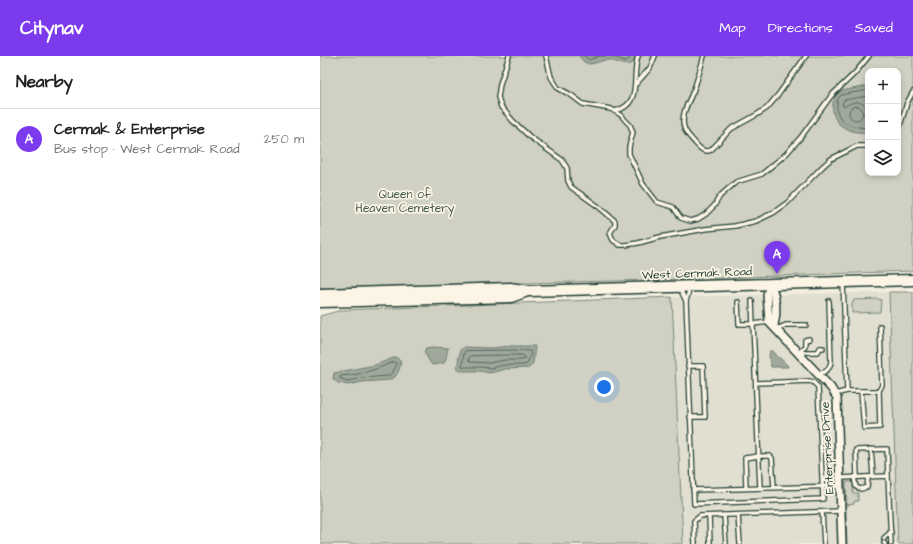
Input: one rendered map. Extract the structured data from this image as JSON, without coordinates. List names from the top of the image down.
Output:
{
  "streets": {
    "main road": ["West Cermak Road"],
    "street": ["Enterprise Drive"]
  },
  "parks": ["Queen of Heaven Cemetery"],
  "page": {
    "header": "Citynav",
    "nav": ["Map", "Directions", "Saved"],
    "heading": "Nearby",
    "map_buttons": ["+", "−"],
    "list": [
      {
        "mark": "A",
        "name": "Cermak & Enterprise",
        "note": "Bus stop · West Cermak Road",
        "value": "250 m"
      }
    ],
    "pins": "A"
  }
}
